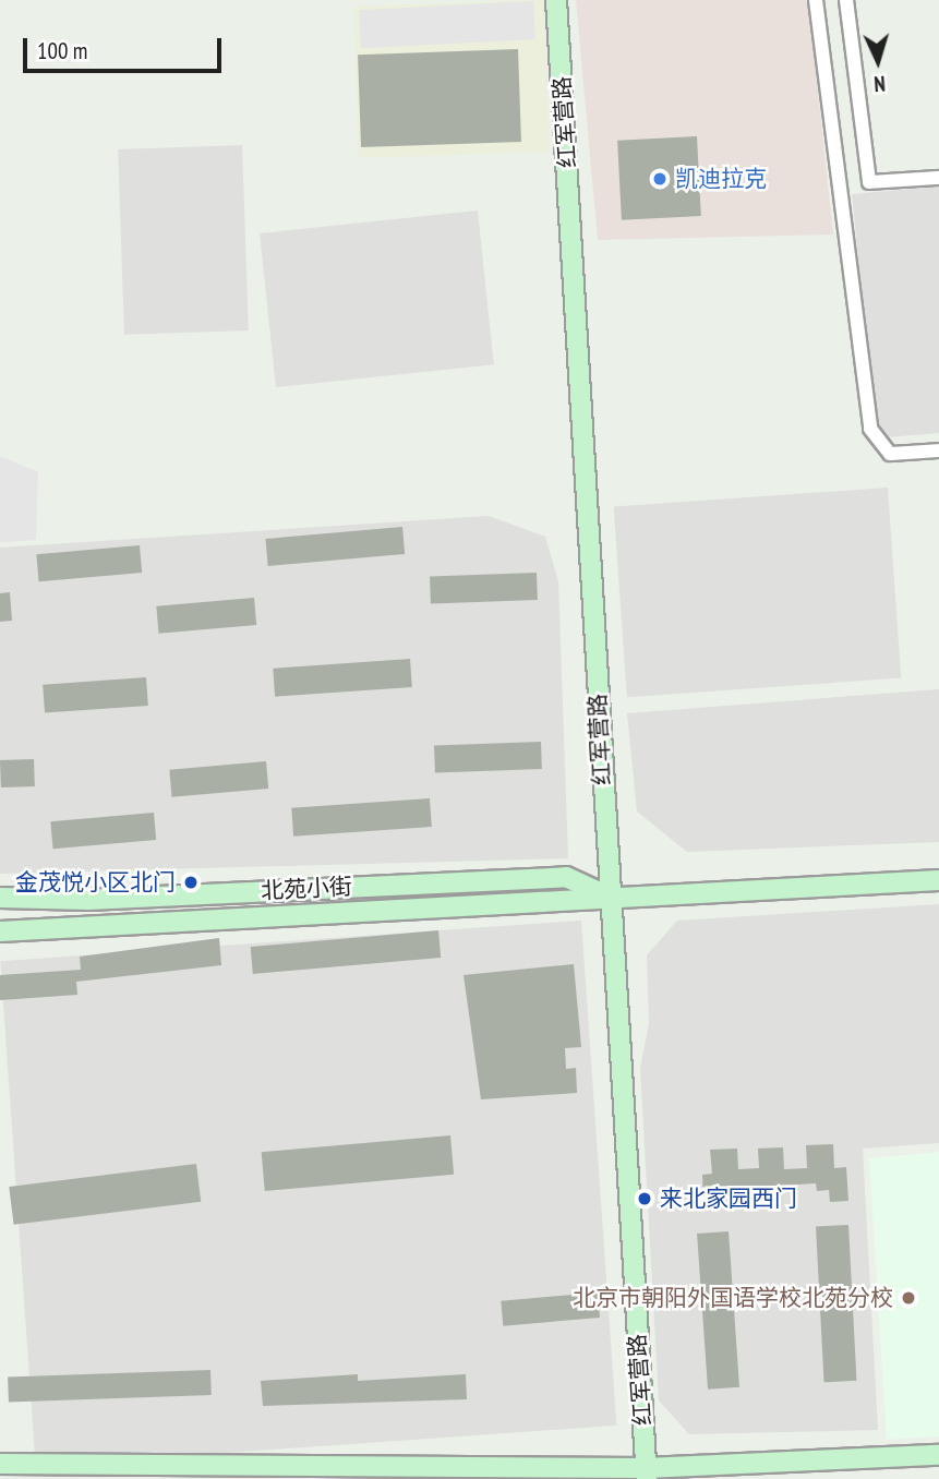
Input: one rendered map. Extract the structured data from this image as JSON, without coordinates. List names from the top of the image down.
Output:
{
  "streets": {
    "street": ["红军营路", "北苑小街"]
  },
  "crossings": [
    ["红军营路", "北苑小街"]
  ],
  "places": [
    "凯迪拉克",
    "金茂悦小区北门",
    "来北家园西门",
    "北京市朝阳外国语学校北苑分校"
  ],
  "scale_bar": "100 m",
  "north": "bottom"
}
